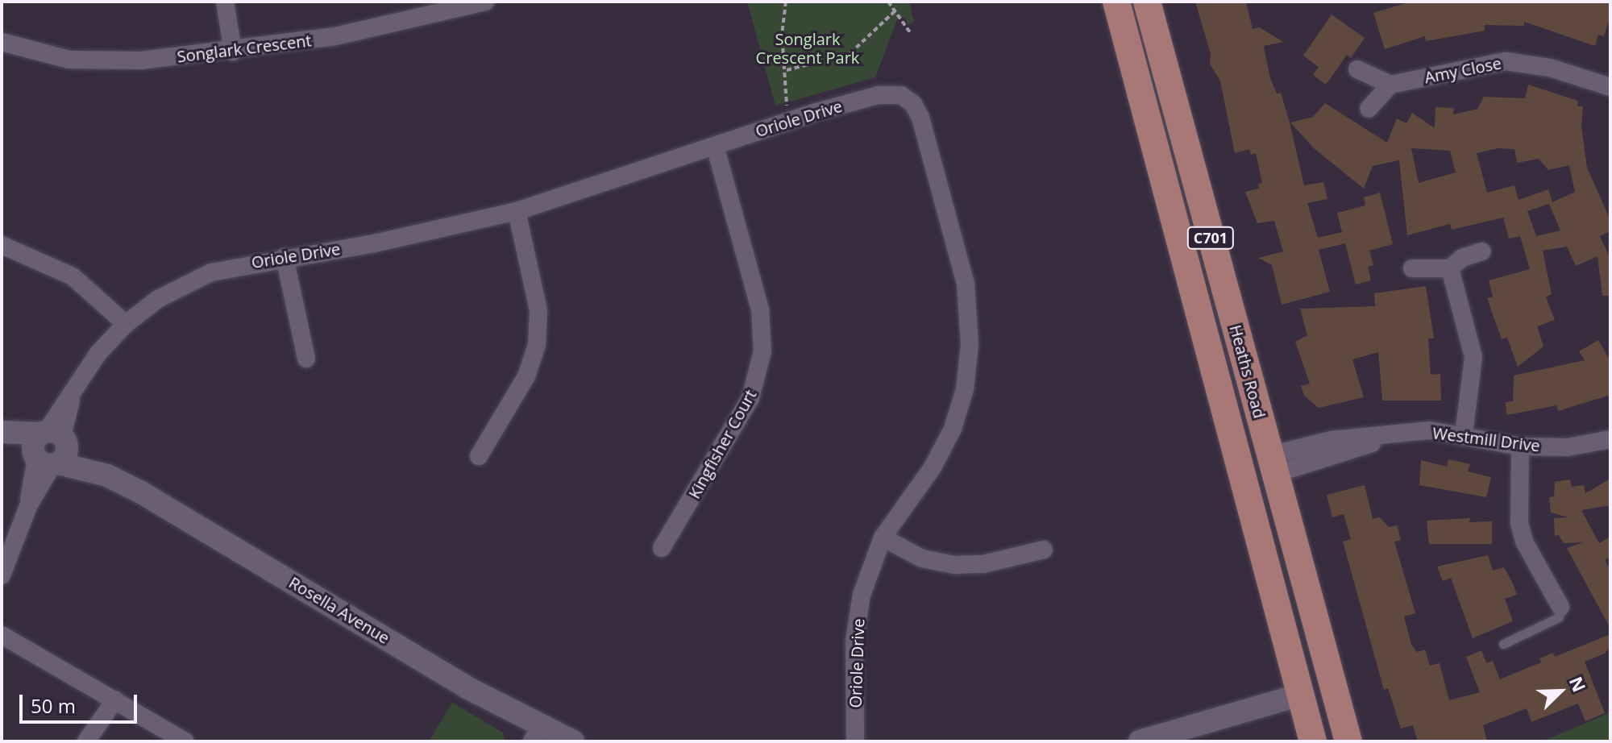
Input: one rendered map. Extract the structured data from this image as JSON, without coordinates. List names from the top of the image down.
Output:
{
  "streets": {
    "main road": ["C701", "Heaths Road"],
    "street": [
      "Songlark Crescent",
      "Amy Close",
      "Oriole Drive",
      "Westmill Drive",
      "Kingfisher Court",
      "Rosella Avenue"
    ]
  },
  "crossings": [
    ["Oriole Drive", "Kingfisher Court"],
    ["Oriole Drive", "Rosella Avenue"],
    ["Heaths Road", "Westmill Drive"]
  ],
  "parks": ["Songlark Crescent Park"],
  "scale_bar": "50 m",
  "north": "top right"
}
